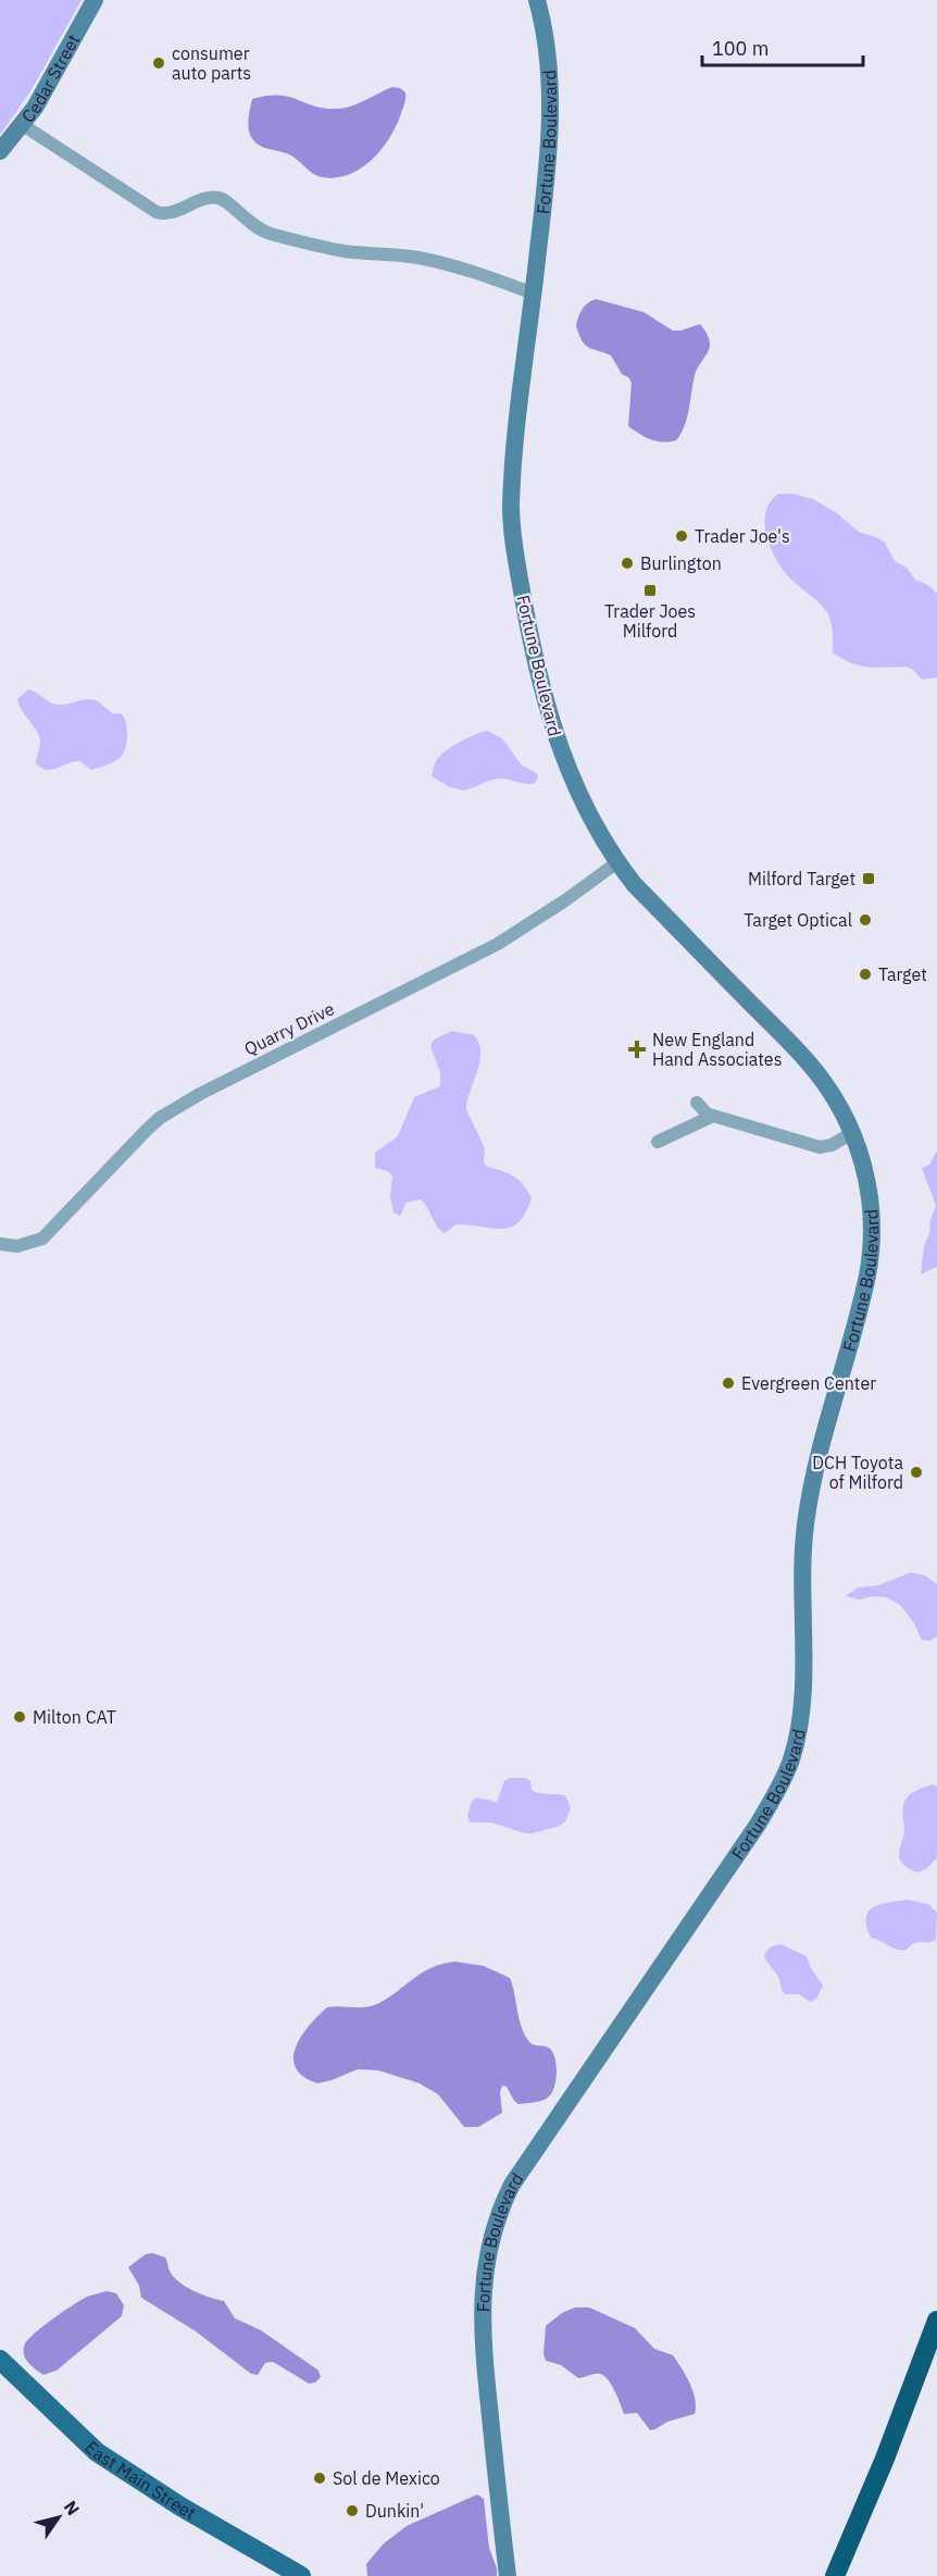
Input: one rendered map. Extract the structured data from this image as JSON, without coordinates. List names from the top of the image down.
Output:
{
  "streets": {
    "main road": ["Cedar Street", "Fortune Boulevard", "East Main Street"],
    "street": ["Quarry Drive"]
  },
  "crossings": [
    ["Fortune Boulevard", "Quarry Drive"]
  ],
  "places": {
    "other": [
      "consumer auto parts",
      "Trader Joe's",
      "Burlington",
      "Target Optical",
      "Target",
      "Evergreen Center",
      "DCH Toyota of Milford",
      "Milton CAT",
      "Sol de Mexico",
      "Dunkin'"
    ],
    "transit": ["Trader Joes Milford", "Milford Target"],
    "health": ["New England Hand Associates"]
  },
  "scale_bar": "100 m",
  "north": "top right"
}
